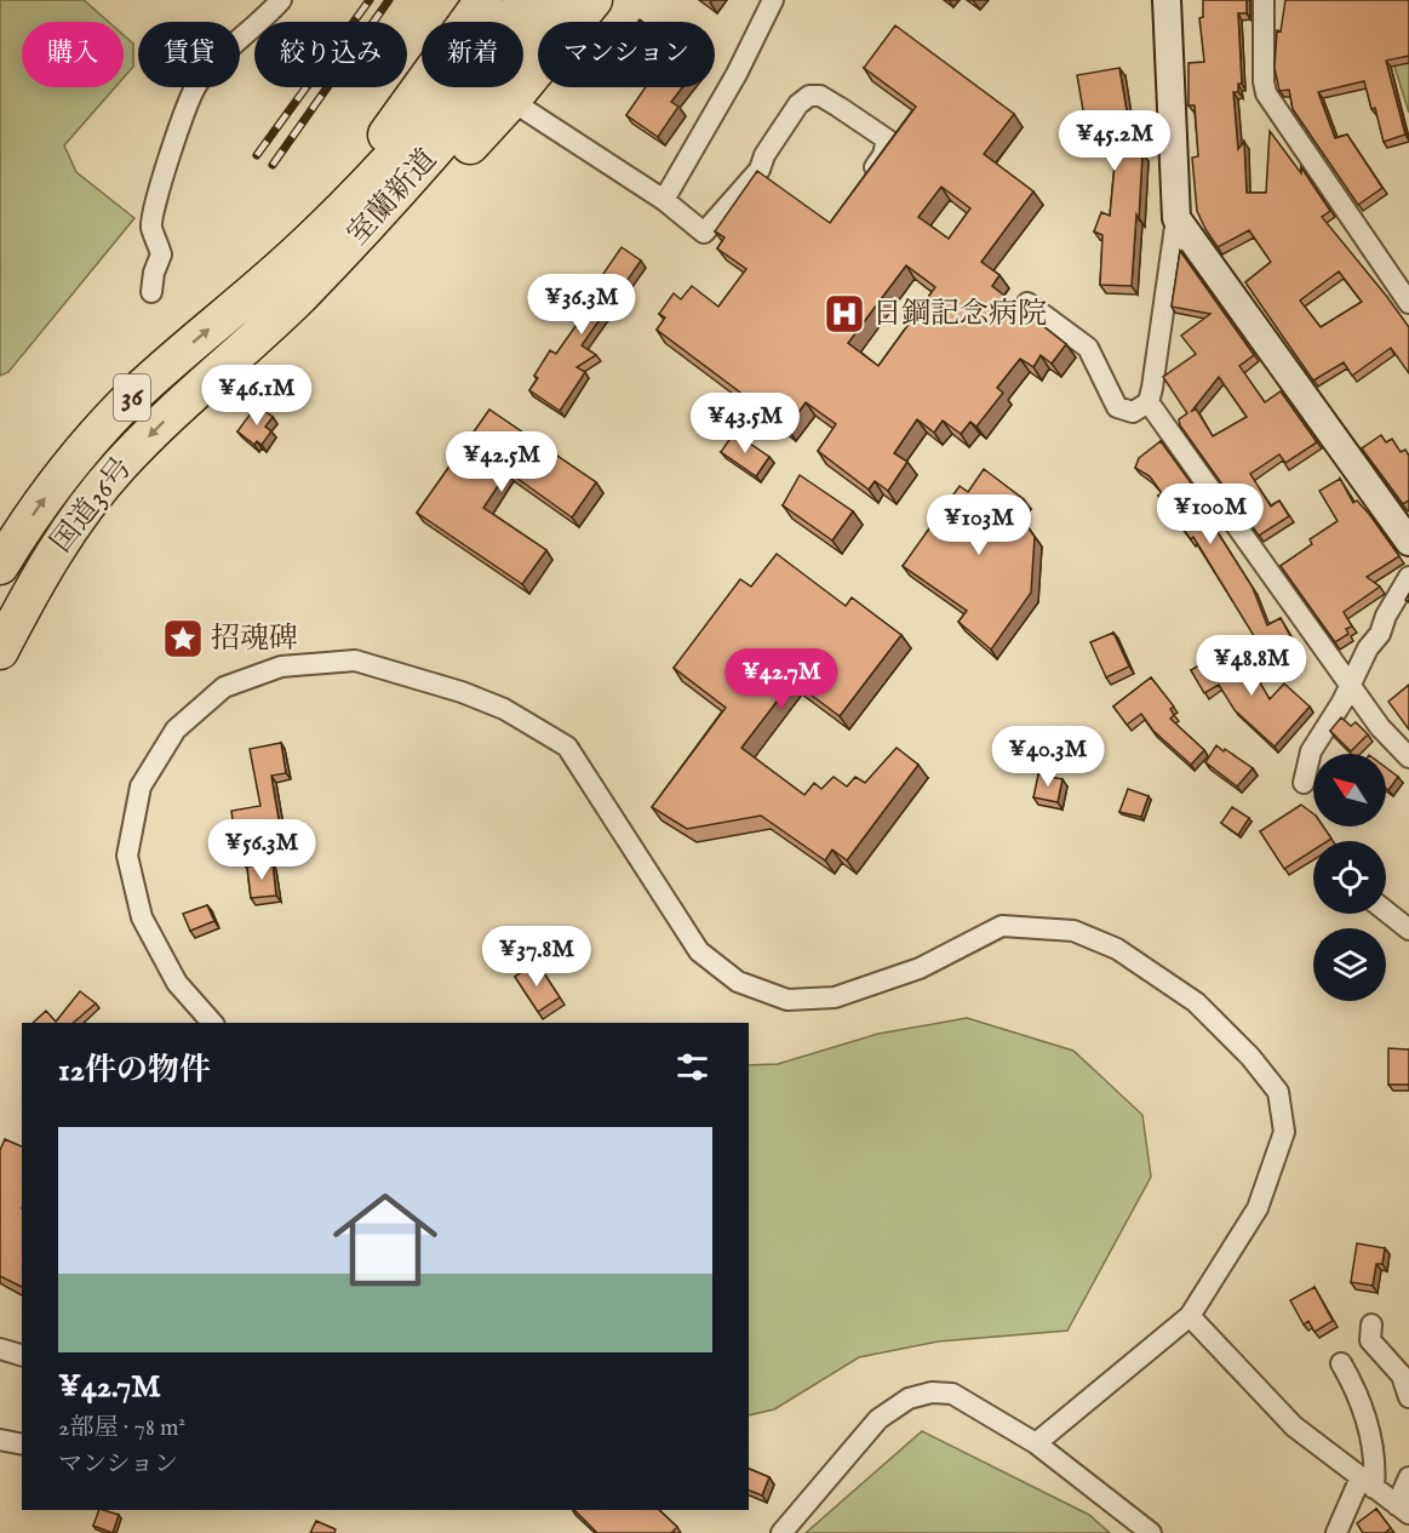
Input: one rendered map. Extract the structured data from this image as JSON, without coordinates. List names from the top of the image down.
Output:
{
  "streets": {
    "highway": ["室蘭新道", "36", "国道36号"]
  },
  "crossings": [
    ["室蘭新道", "国道36号"]
  ],
  "places": {
    "hospital": ["日鋼記念病院"],
    "place": ["招魂碑"]
  },
  "north": "top left",
  "page": {
    "chip": [
      "購入",
      "賃貸",
      "絞り込み",
      "新着",
      "マンション"
    ],
    "price": [
      "¥45.2M",
      "¥36.3M",
      "¥46.1M",
      "¥43.5M",
      "¥42.5M",
      "¥100M",
      "¥103M",
      "¥48.8M",
      "¥42.7M",
      "¥40.3M",
      "¥56.3M",
      "¥37.8M"
    ],
    "heading": "12件の物件",
    "list": [
      {
        "name": "¥42.7M",
        "note": "2部屋 · 78 m² · マンション"
      }
    ]
  }
}
